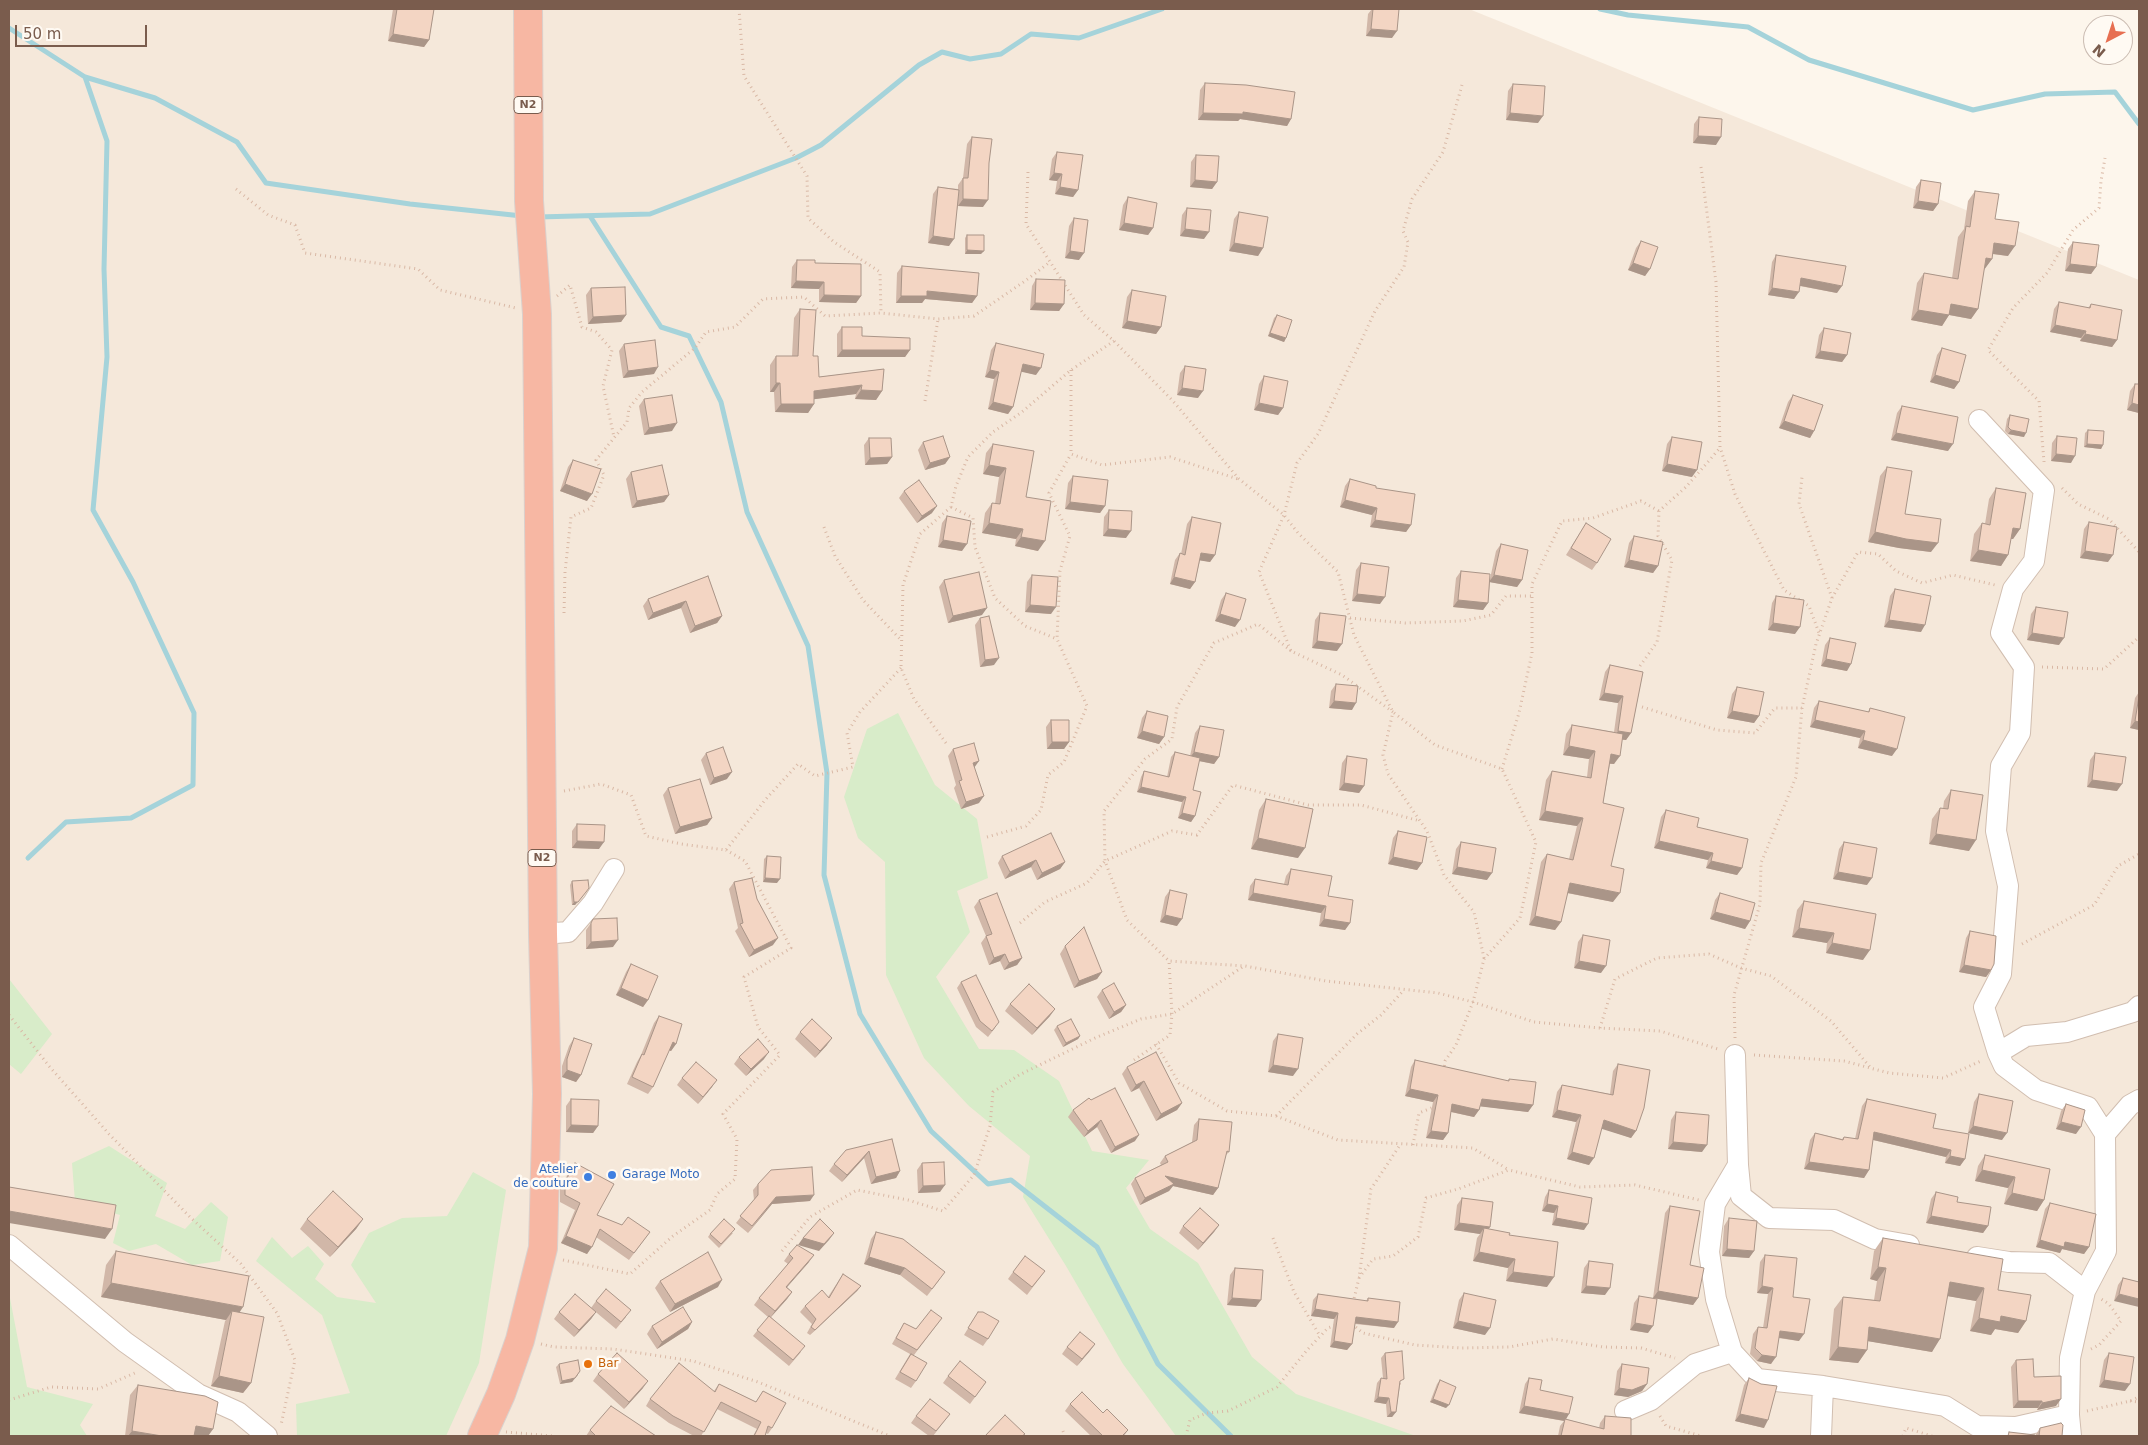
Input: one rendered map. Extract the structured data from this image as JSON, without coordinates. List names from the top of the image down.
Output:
{
  "streets": {
    "highway": ["N2"]
  },
  "places": ["Garage Moto", "Atelier de couture", "Bar"],
  "scale_bar": "50 m",
  "north": "bottom left"
}
